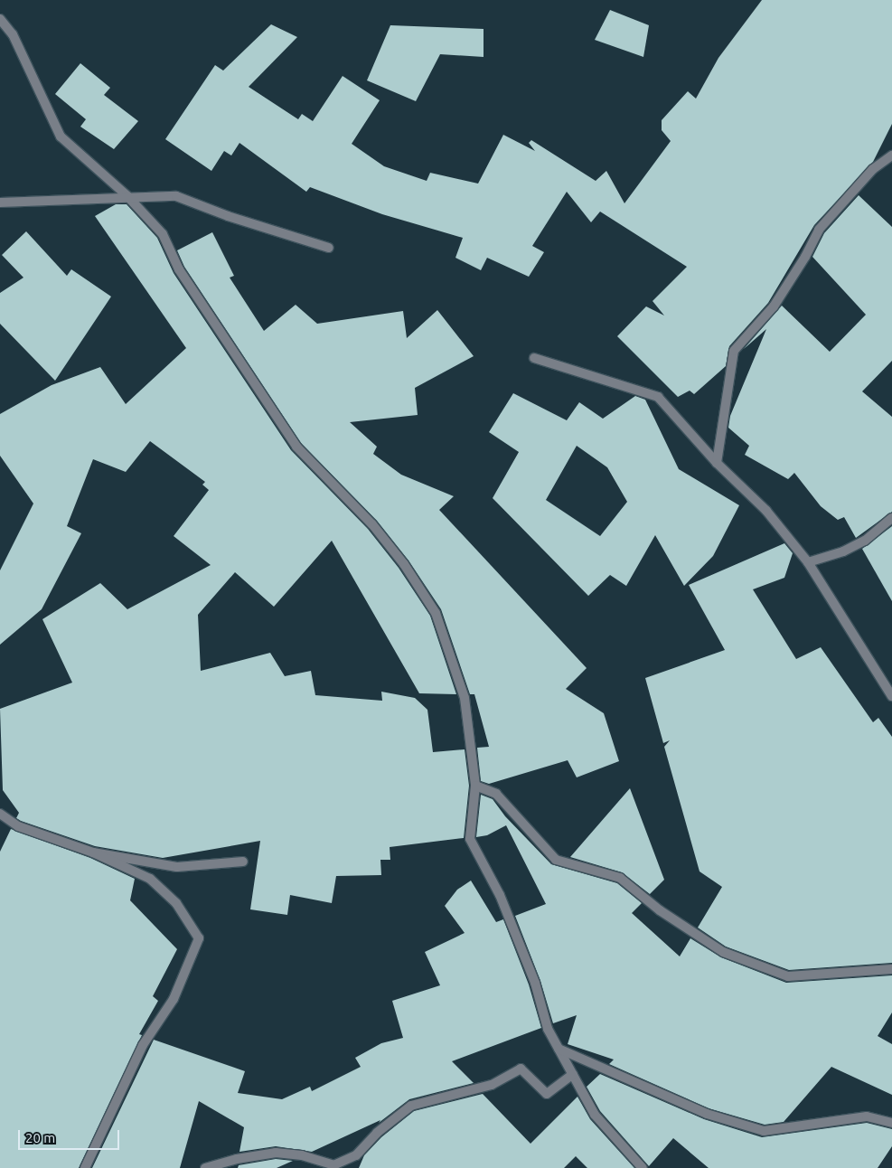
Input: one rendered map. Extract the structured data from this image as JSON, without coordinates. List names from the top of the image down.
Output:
{
  "scale_bar": "20 m"
}
